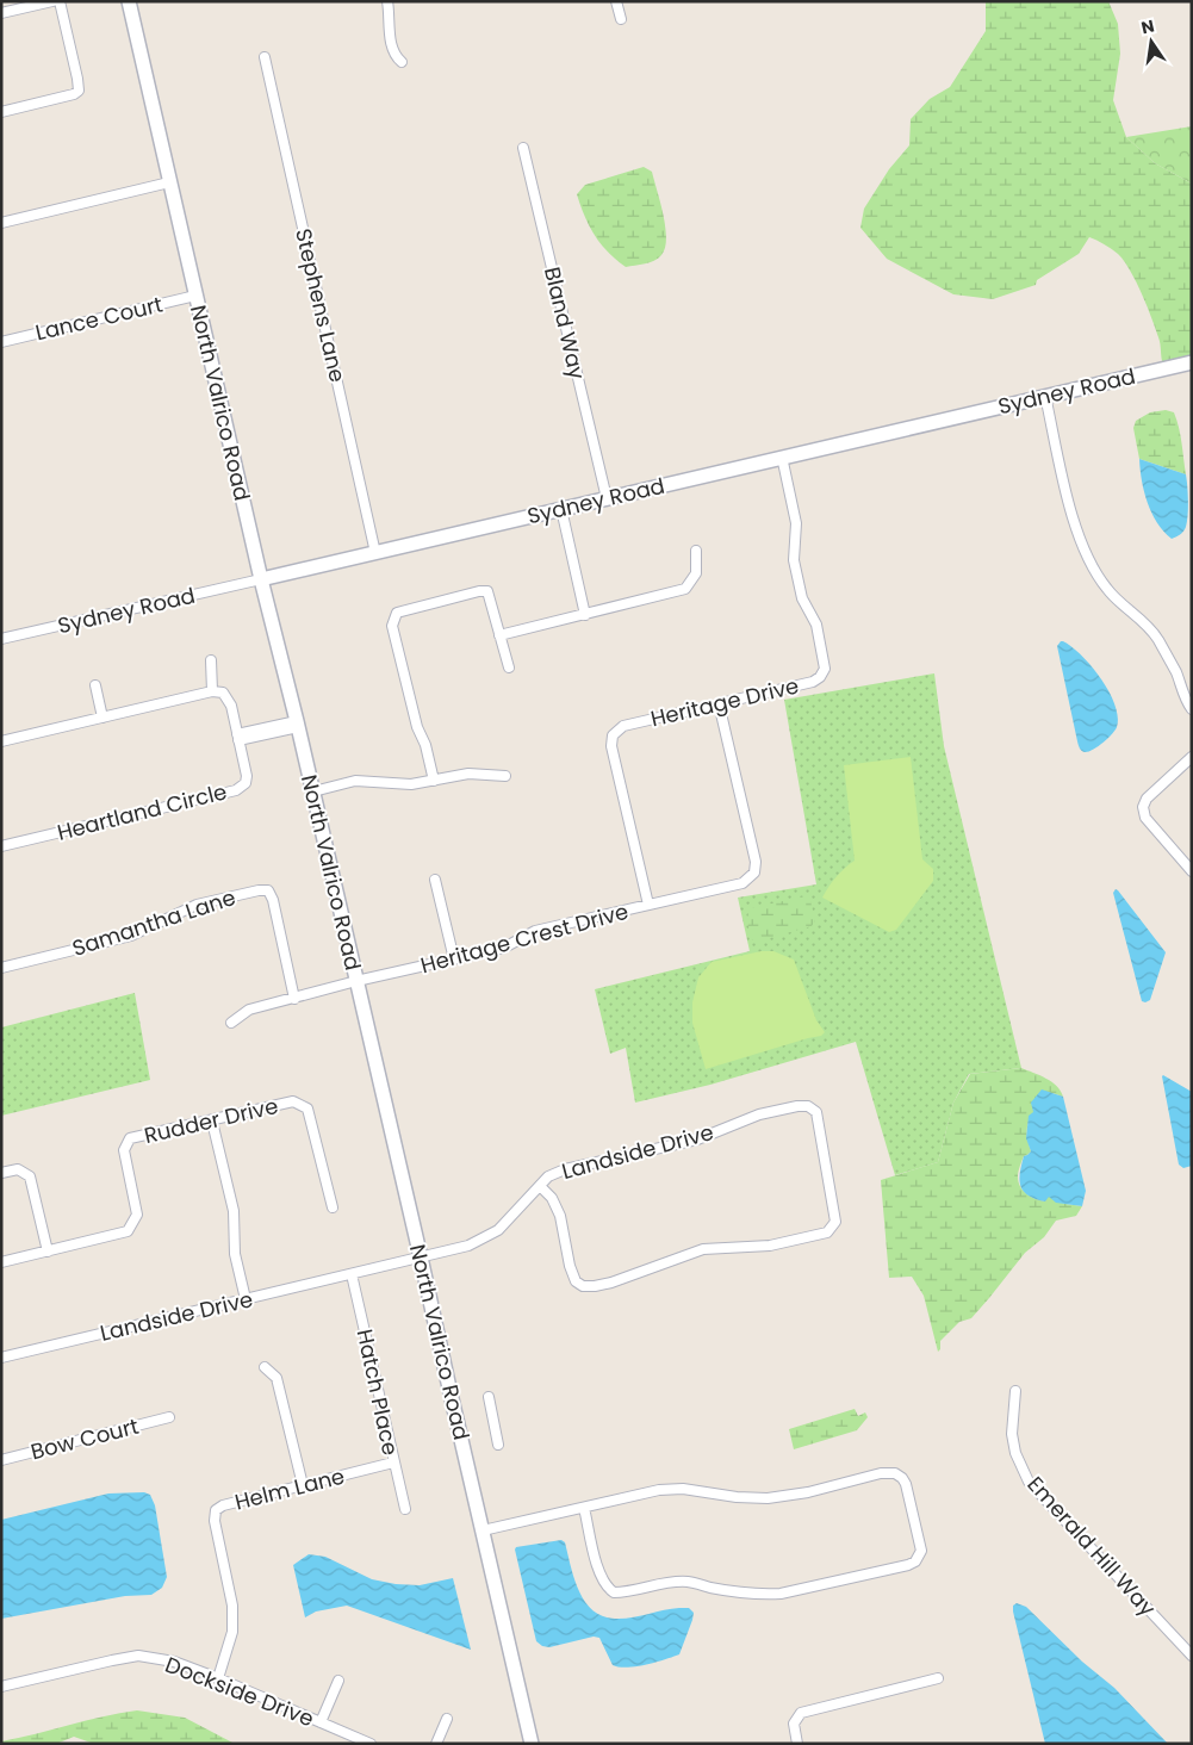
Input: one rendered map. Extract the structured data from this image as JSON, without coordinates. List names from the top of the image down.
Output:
{
  "streets": {
    "street": [
      "Stephens Lane",
      "Lance Court",
      "Bland Way",
      "Sydney Road",
      "North Valrico Road",
      "Heritage Drive",
      "Heartland Circle",
      "Samantha Lane",
      "Heritage Crest Drive",
      "Rudder Drive",
      "Landside Drive",
      "Hatch Place",
      "Bow Court",
      "Helm Lane",
      "Emerald Hill Way",
      "Dockside Drive"
    ]
  },
  "crossings": [
    ["Stephens Lane", "Sydney Road"],
    ["Lance Court", "North Valrico Road"],
    ["Bland Way", "Sydney Road"],
    ["Sydney Road", "North Valrico Road"],
    ["Sydney Road", "Heritage Drive"],
    ["North Valrico Road", "Heritage Crest Drive"],
    ["North Valrico Road", "Landside Drive"],
    ["Heritage Drive", "Heritage Crest Drive"],
    ["Samantha Lane", "Heritage Crest Drive"],
    ["Landside Drive", "Hatch Place"],
    ["Hatch Place", "Helm Lane"],
    ["Helm Lane", "Dockside Drive"]
  ],
  "north": "top"
}
